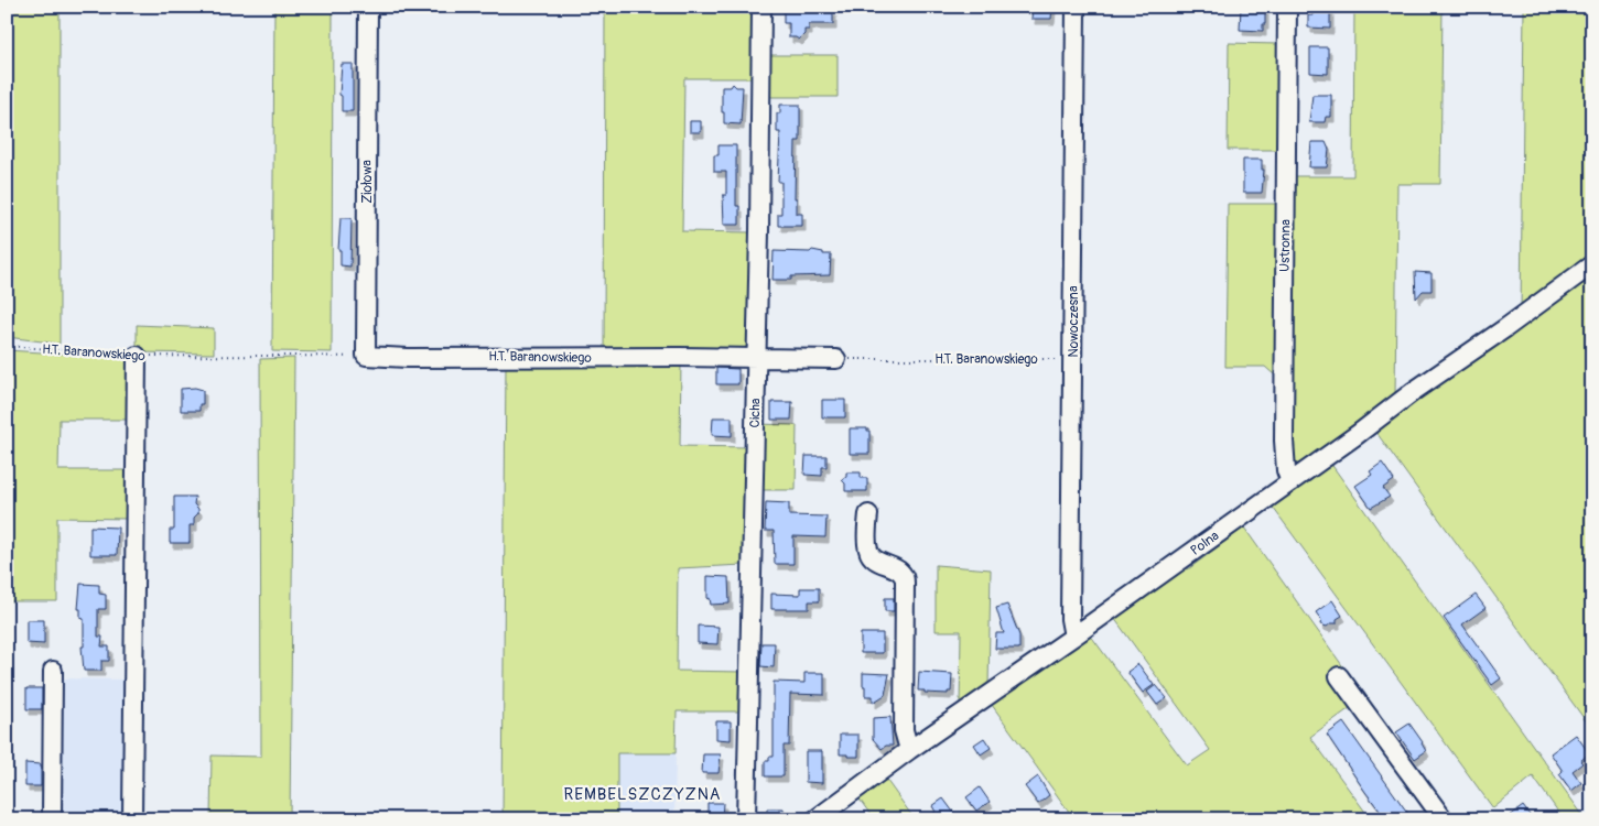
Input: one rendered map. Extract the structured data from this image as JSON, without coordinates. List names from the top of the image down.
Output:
{
  "streets": {
    "street": [
      "Ziołowa",
      "Ustronna",
      "Nowoczesna",
      "H.T. Baranowskiego",
      "Cicha",
      "Polna"
    ]
  },
  "crossings": [
    ["Ziołowa", "H.T. Baranowskiego"],
    ["Ustronna", "Polna"],
    ["Nowoczesna", "H.T. Baranowskiego"],
    ["Nowoczesna", "Polna"],
    ["H.T. Baranowskiego", "Cicha"]
  ],
  "districts": ["REMBELSZCZYZNA"]
}
